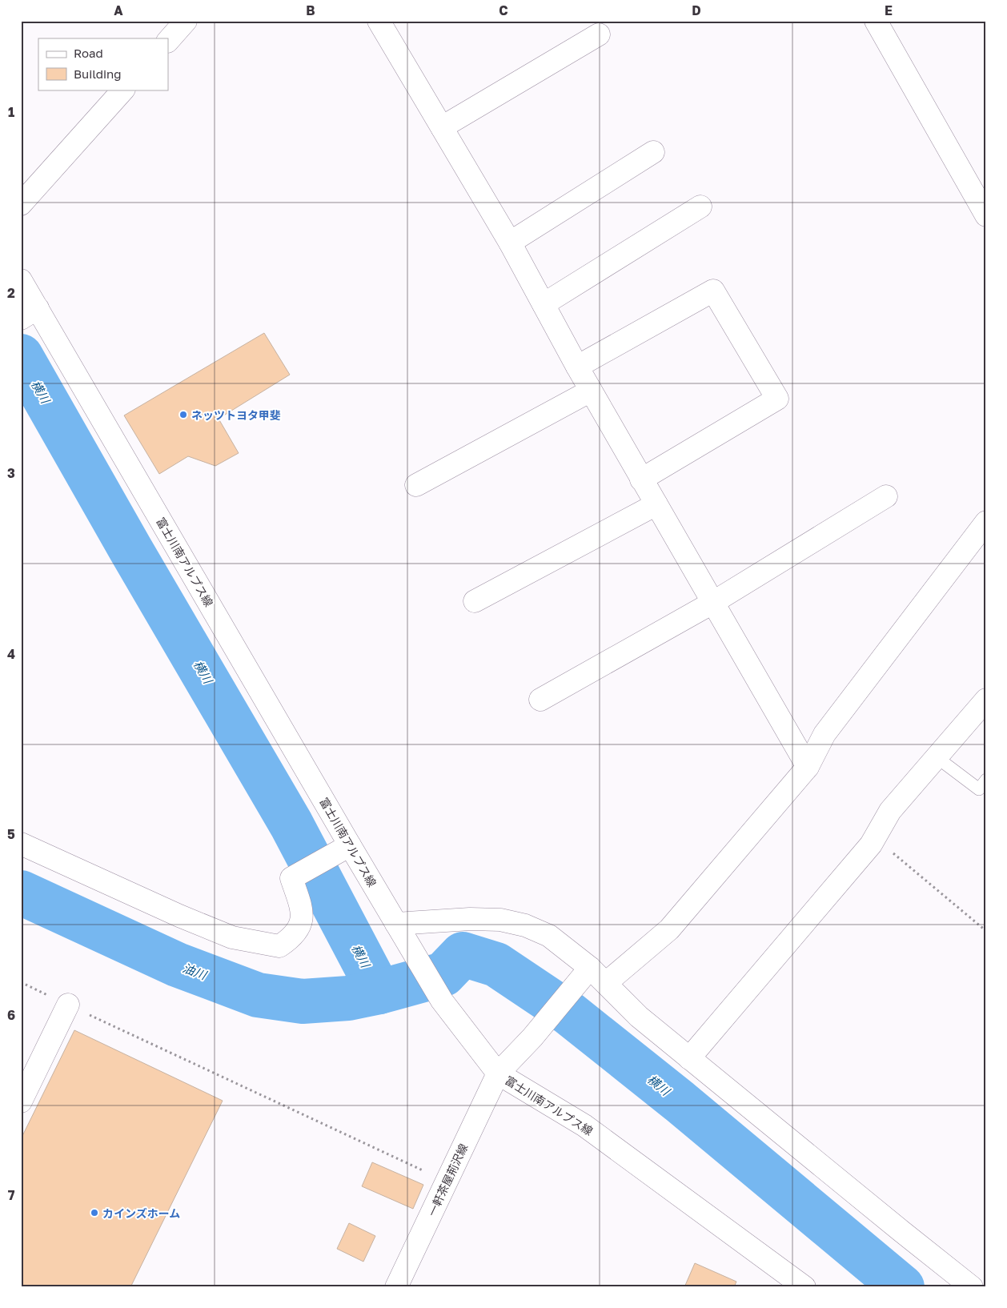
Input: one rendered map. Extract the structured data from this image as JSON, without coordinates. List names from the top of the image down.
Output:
{
  "streets": {
    "street": ["富士川南アルプス線", "一軒茶屋荊沢線"]
  },
  "crossings": [
    ["富士川南アルプス線", "一軒茶屋荊沢線"]
  ],
  "water": ["横川", "油川"],
  "places": ["ネッツトヨタ甲斐", "カインズホーム"],
  "legend": ["Road", "Building"],
  "grid": {
    "columns": [
      "A",
      "B",
      "C",
      "D",
      "E"
    ],
    "rows": [
      "1",
      "2",
      "3",
      "4",
      "5",
      "6",
      "7"
    ]
  }
}
